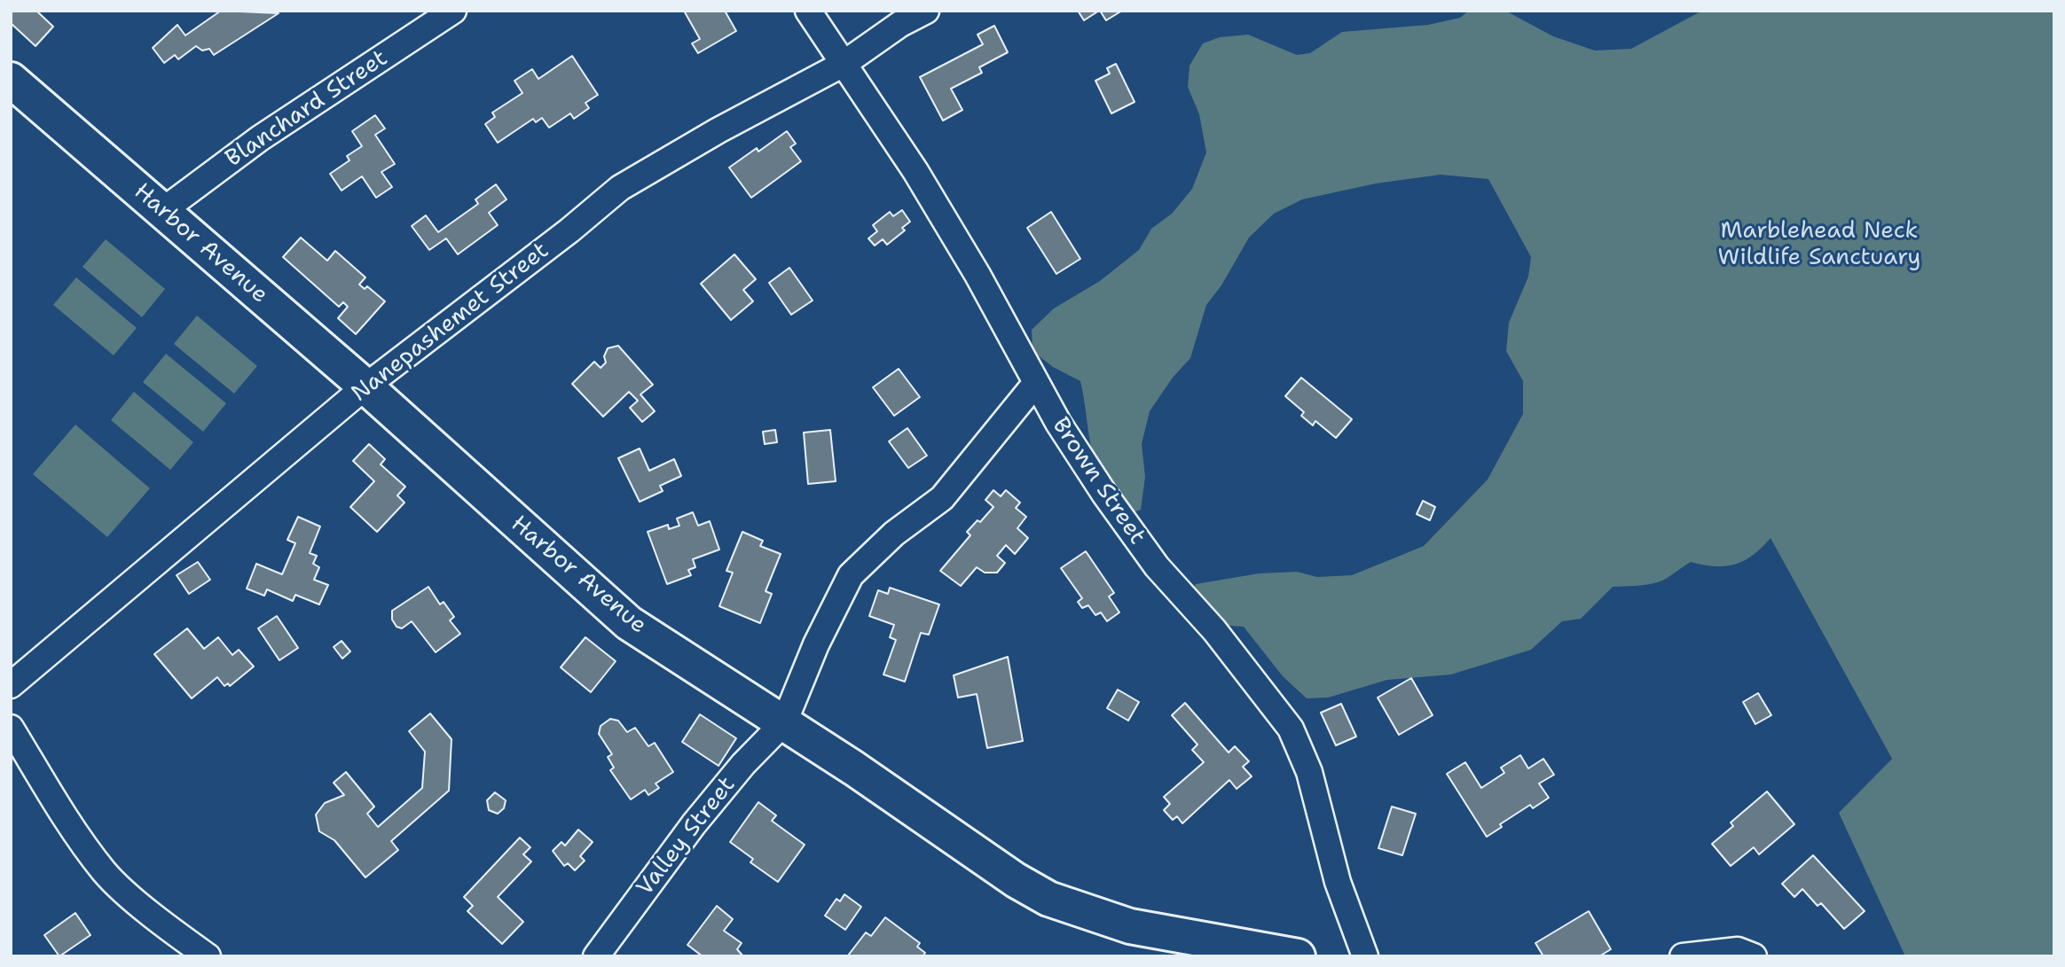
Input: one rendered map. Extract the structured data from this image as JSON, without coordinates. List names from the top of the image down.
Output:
{
  "streets": {
    "main road": ["Harbor Avenue"],
    "street": [
      "Blanchard Street",
      "Nanepashemet Street",
      "Brown Street",
      "Valley Street"
    ]
  },
  "crossings": [
    ["Blanchard Street", "Harbor Avenue"],
    ["Harbor Avenue", "Nanepashemet Street"],
    ["Harbor Avenue", "Valley Street"],
    ["Nanepashemet Street", "Brown Street"]
  ],
  "parks": ["Marblehead Neck Wildlife Sanctuary"]
}
